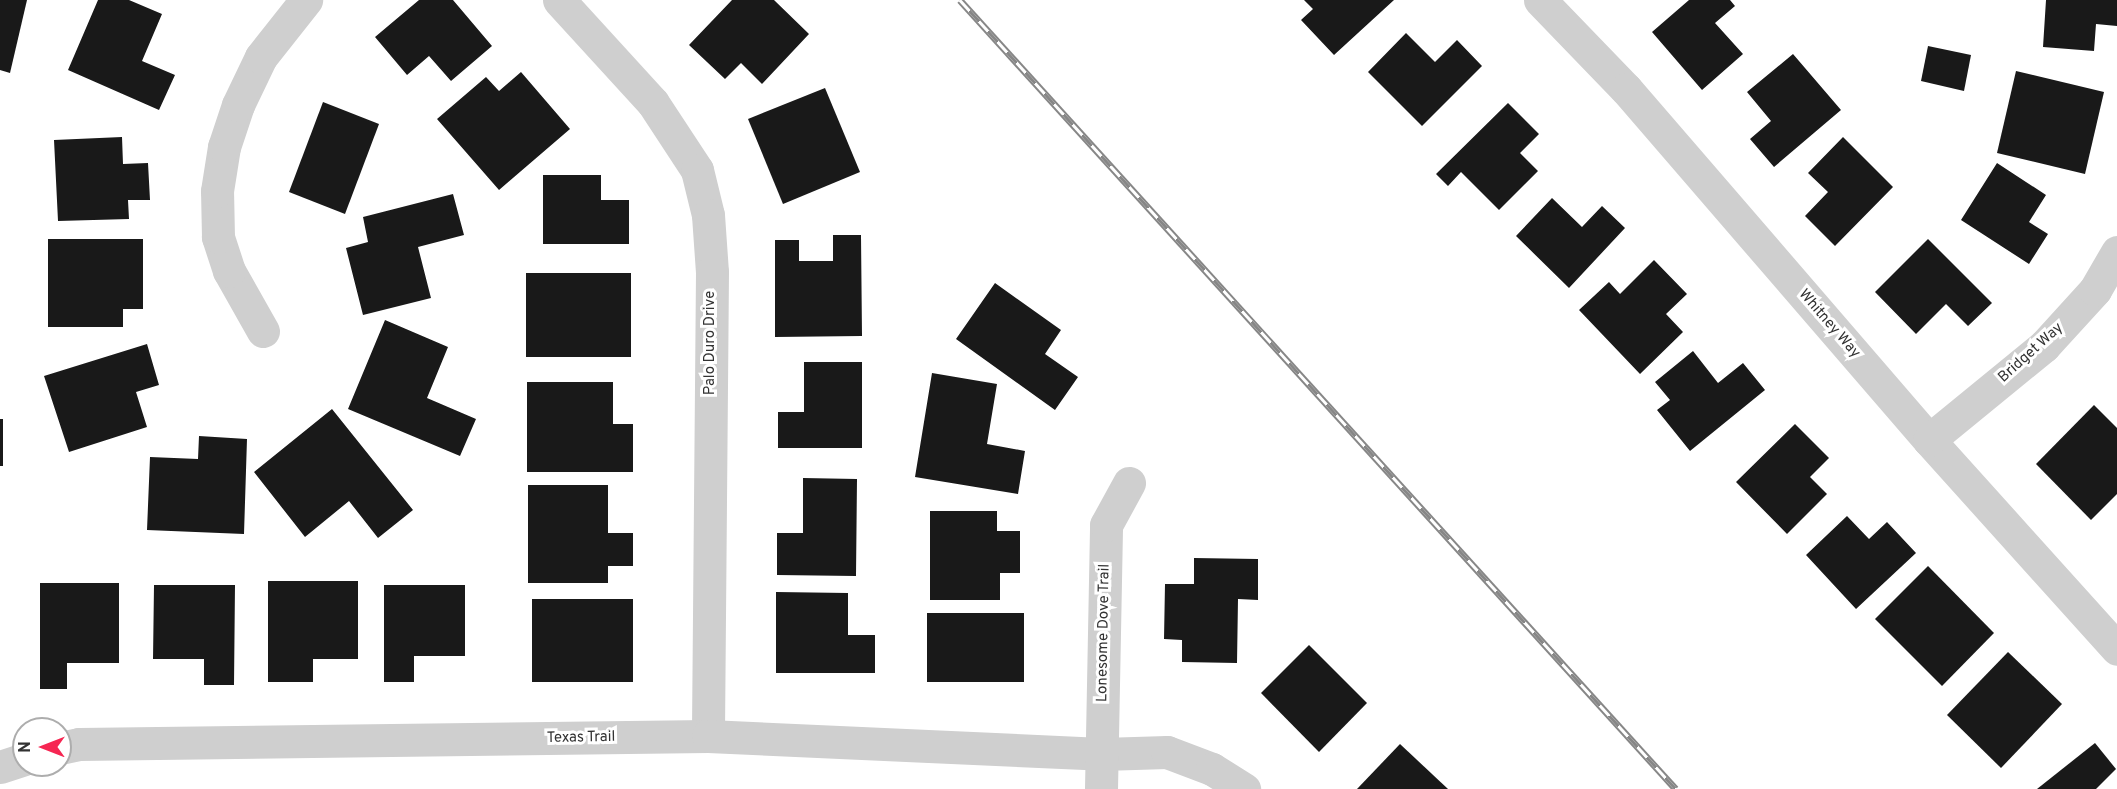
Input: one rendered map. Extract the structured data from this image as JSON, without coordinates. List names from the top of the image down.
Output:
{
  "streets": {
    "street": [
      "Whitney Way",
      "Palo Duro Drive",
      "Bridget Way",
      "Lonesome Dove Trail",
      "Texas Trail"
    ]
  },
  "crossings": [
    ["Whitney Way", "Bridget Way"],
    ["Palo Duro Drive", "Texas Trail"],
    ["Lonesome Dove Trail", "Texas Trail"]
  ],
  "north": "left"
}
